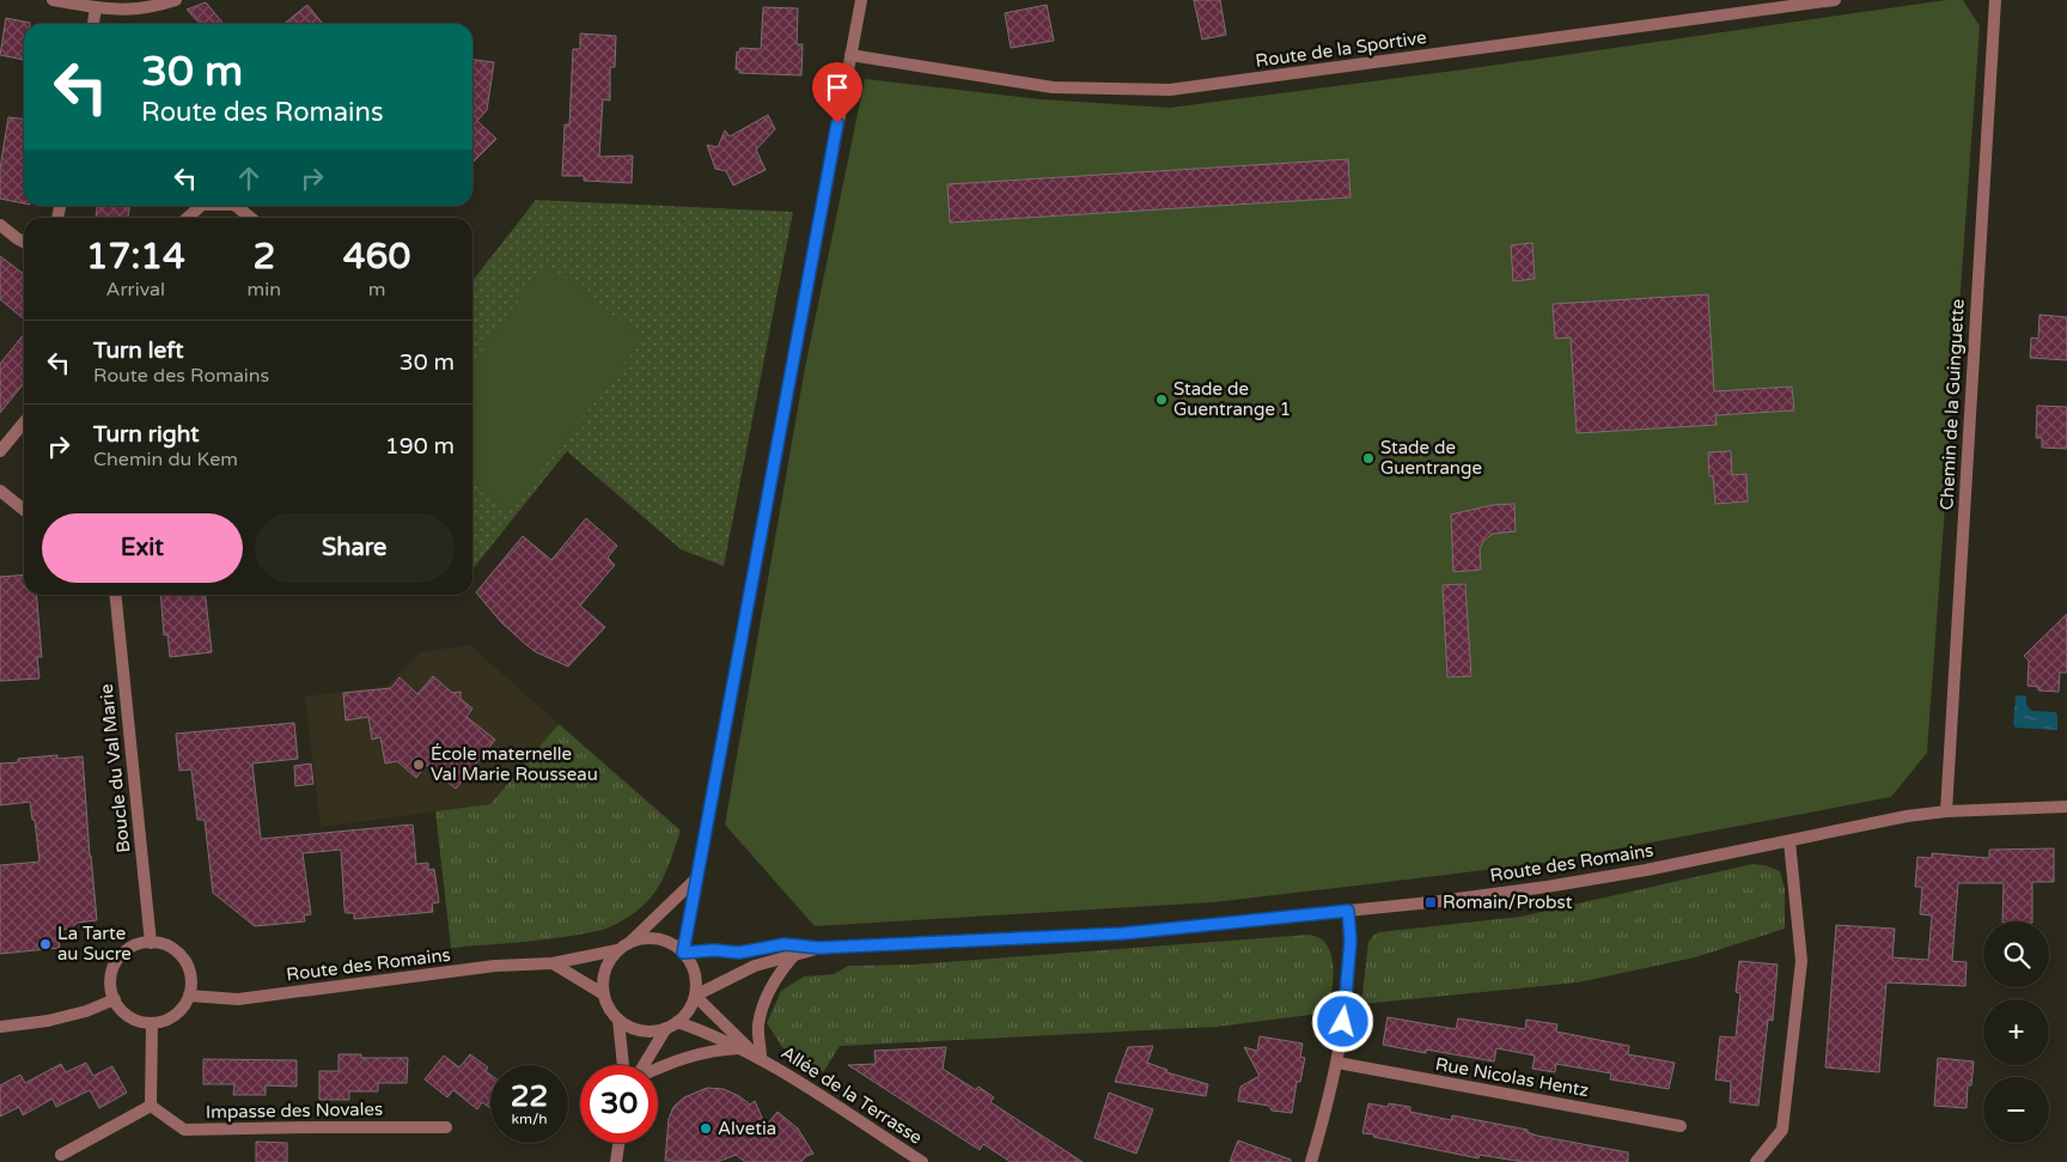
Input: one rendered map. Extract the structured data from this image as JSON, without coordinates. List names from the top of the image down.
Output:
{
  "streets": {
    "street": [
      "Route de la Sportive",
      "Chemin de la Guinguette",
      "Boucle du Val Marie",
      "Route des Romains",
      "Rue Nicolas Hentz",
      "Allée de la Terrasse",
      "Impasse des Novales"
    ]
  },
  "crossings": [
    ["Chemin de la Guinguette", "Route des Romains"],
    ["Boucle du Val Marie", "Route des Romains"],
    ["Route des Romains", "Allée de la Terrasse"]
  ],
  "places": {
    "other": [
      "Stade de Guentrange 1",
      "Stade de Guentrange",
      "École maternelle Val Marie Rousseau",
      "La Tarte au Sucre",
      "Alvetia"
    ],
    "transit": ["Romain/Probst"]
  },
  "page": {
    "turn": ["30 m", "Route des Romains"],
    "eta": [
      "17:14",
      "Arrival",
      "2",
      "min",
      "460",
      "m"
    ],
    "list": [
      {
        "name": "Turn left",
        "note": "Route des Romains",
        "value": "30 m"
      },
      {
        "name": "Turn right",
        "note": "Chemin du Kem",
        "value": "190 m"
      }
    ],
    "buttons": ["Exit", "Share"],
    "map_buttons": ["+", "−"],
    "speed": "22 km/h",
    "limit": "30"
  }
}
